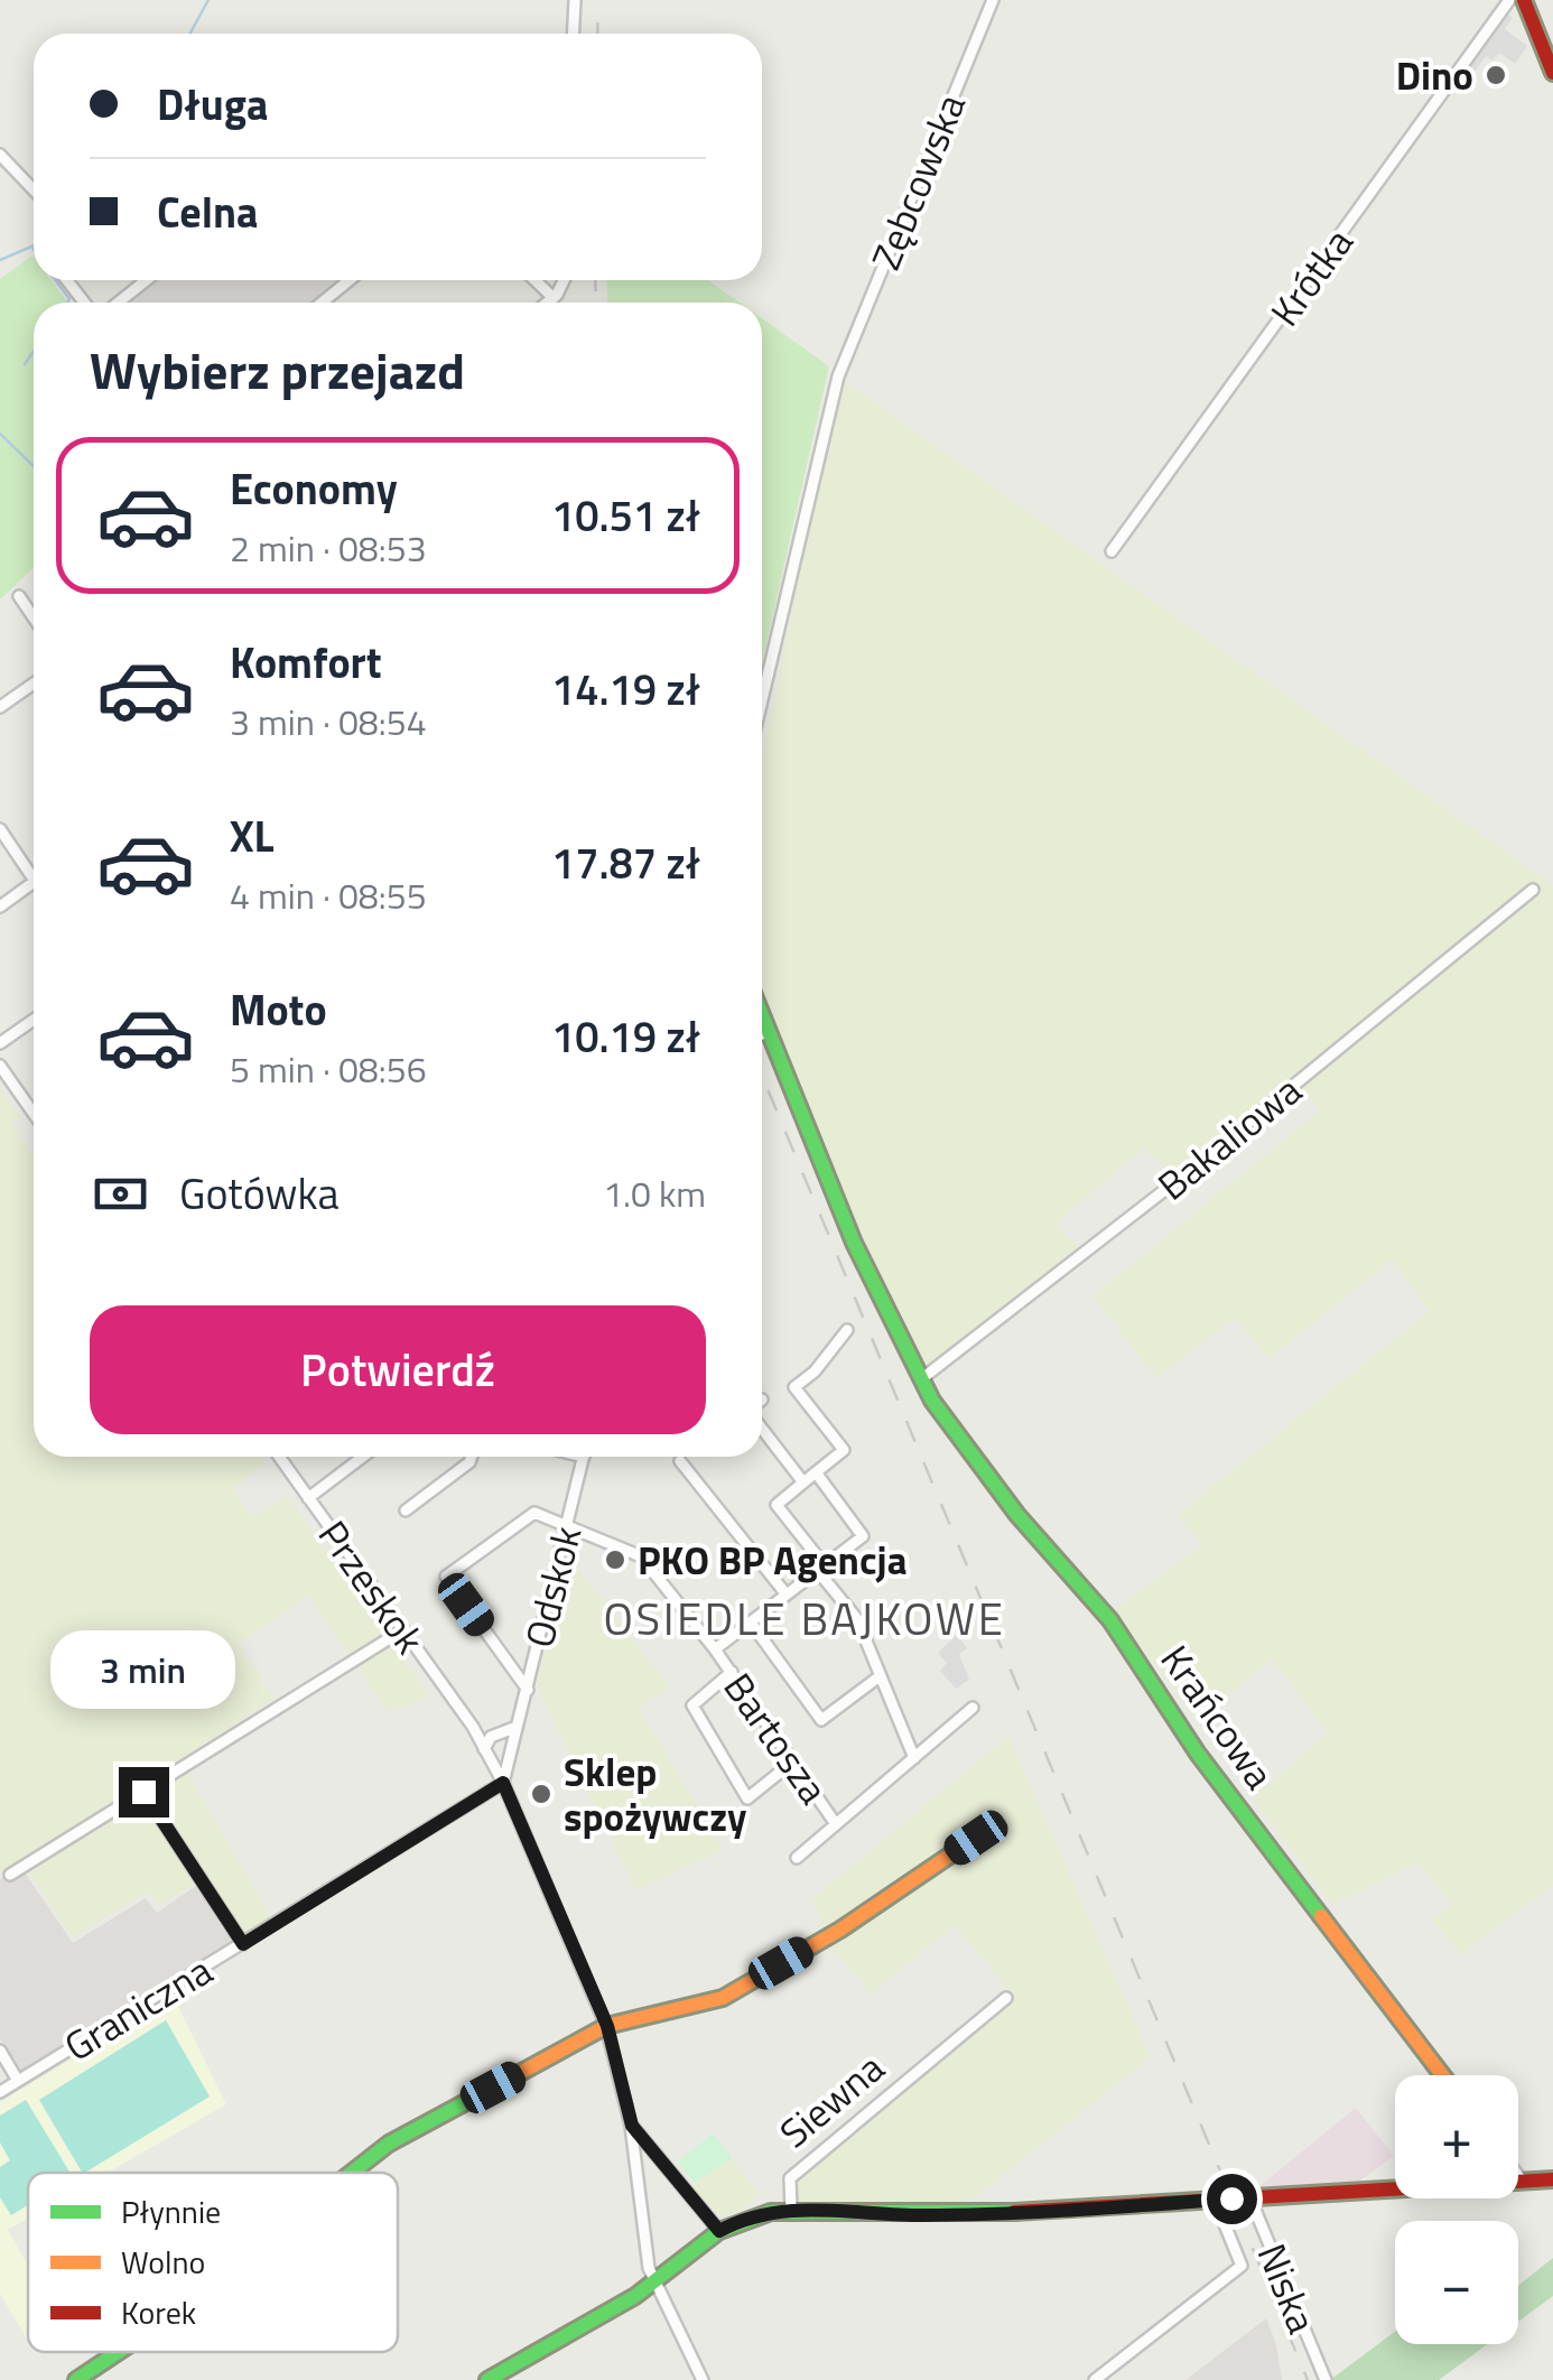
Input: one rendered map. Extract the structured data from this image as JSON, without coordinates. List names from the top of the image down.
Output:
{
  "streets": {
    "street": [
      "Zębcowska",
      "Krótka",
      "Bakaliowa",
      "Przeskok",
      "Odskok",
      "Krańcowa",
      "Bartosza",
      "Graniczna",
      "Siewna",
      "Niska"
    ]
  },
  "crossings": [
    ["Bakaliowa", "Krańcowa"],
    ["Przeskok", "Odskok"],
    ["Przeskok", "Graniczna"],
    ["Przeskok", "Siewna"],
    ["Odskok", "Bartosza"],
    ["Odskok", "Graniczna"]
  ],
  "districts": ["OSIEDLE BAJKOWE"],
  "places": ["Dino", "PKO BP Agencja", "Sklep spożywczy"],
  "legend": ["Płynnie", "Wolno", "Korek"],
  "page": {
    "banner": ["Długa", "Celna"],
    "heading": "Wybierz przejazd",
    "list": [
      {
        "name": "Economy",
        "note": "2 min · 08:53",
        "value": "10.51 zł"
      },
      {
        "name": "Komfort",
        "note": "3 min · 08:54",
        "value": "14.19 zł"
      },
      {
        "name": "XL",
        "note": "4 min · 08:55",
        "value": "17.87 zł"
      },
      {
        "name": "Moto",
        "note": "5 min · 08:56",
        "value": "10.19 zł"
      }
    ],
    "pay": ["Gotówka", "1.0 km"],
    "buttons": "Potwierdź",
    "bubble": "3 min",
    "map_buttons": ["+", "−"]
  }
}
